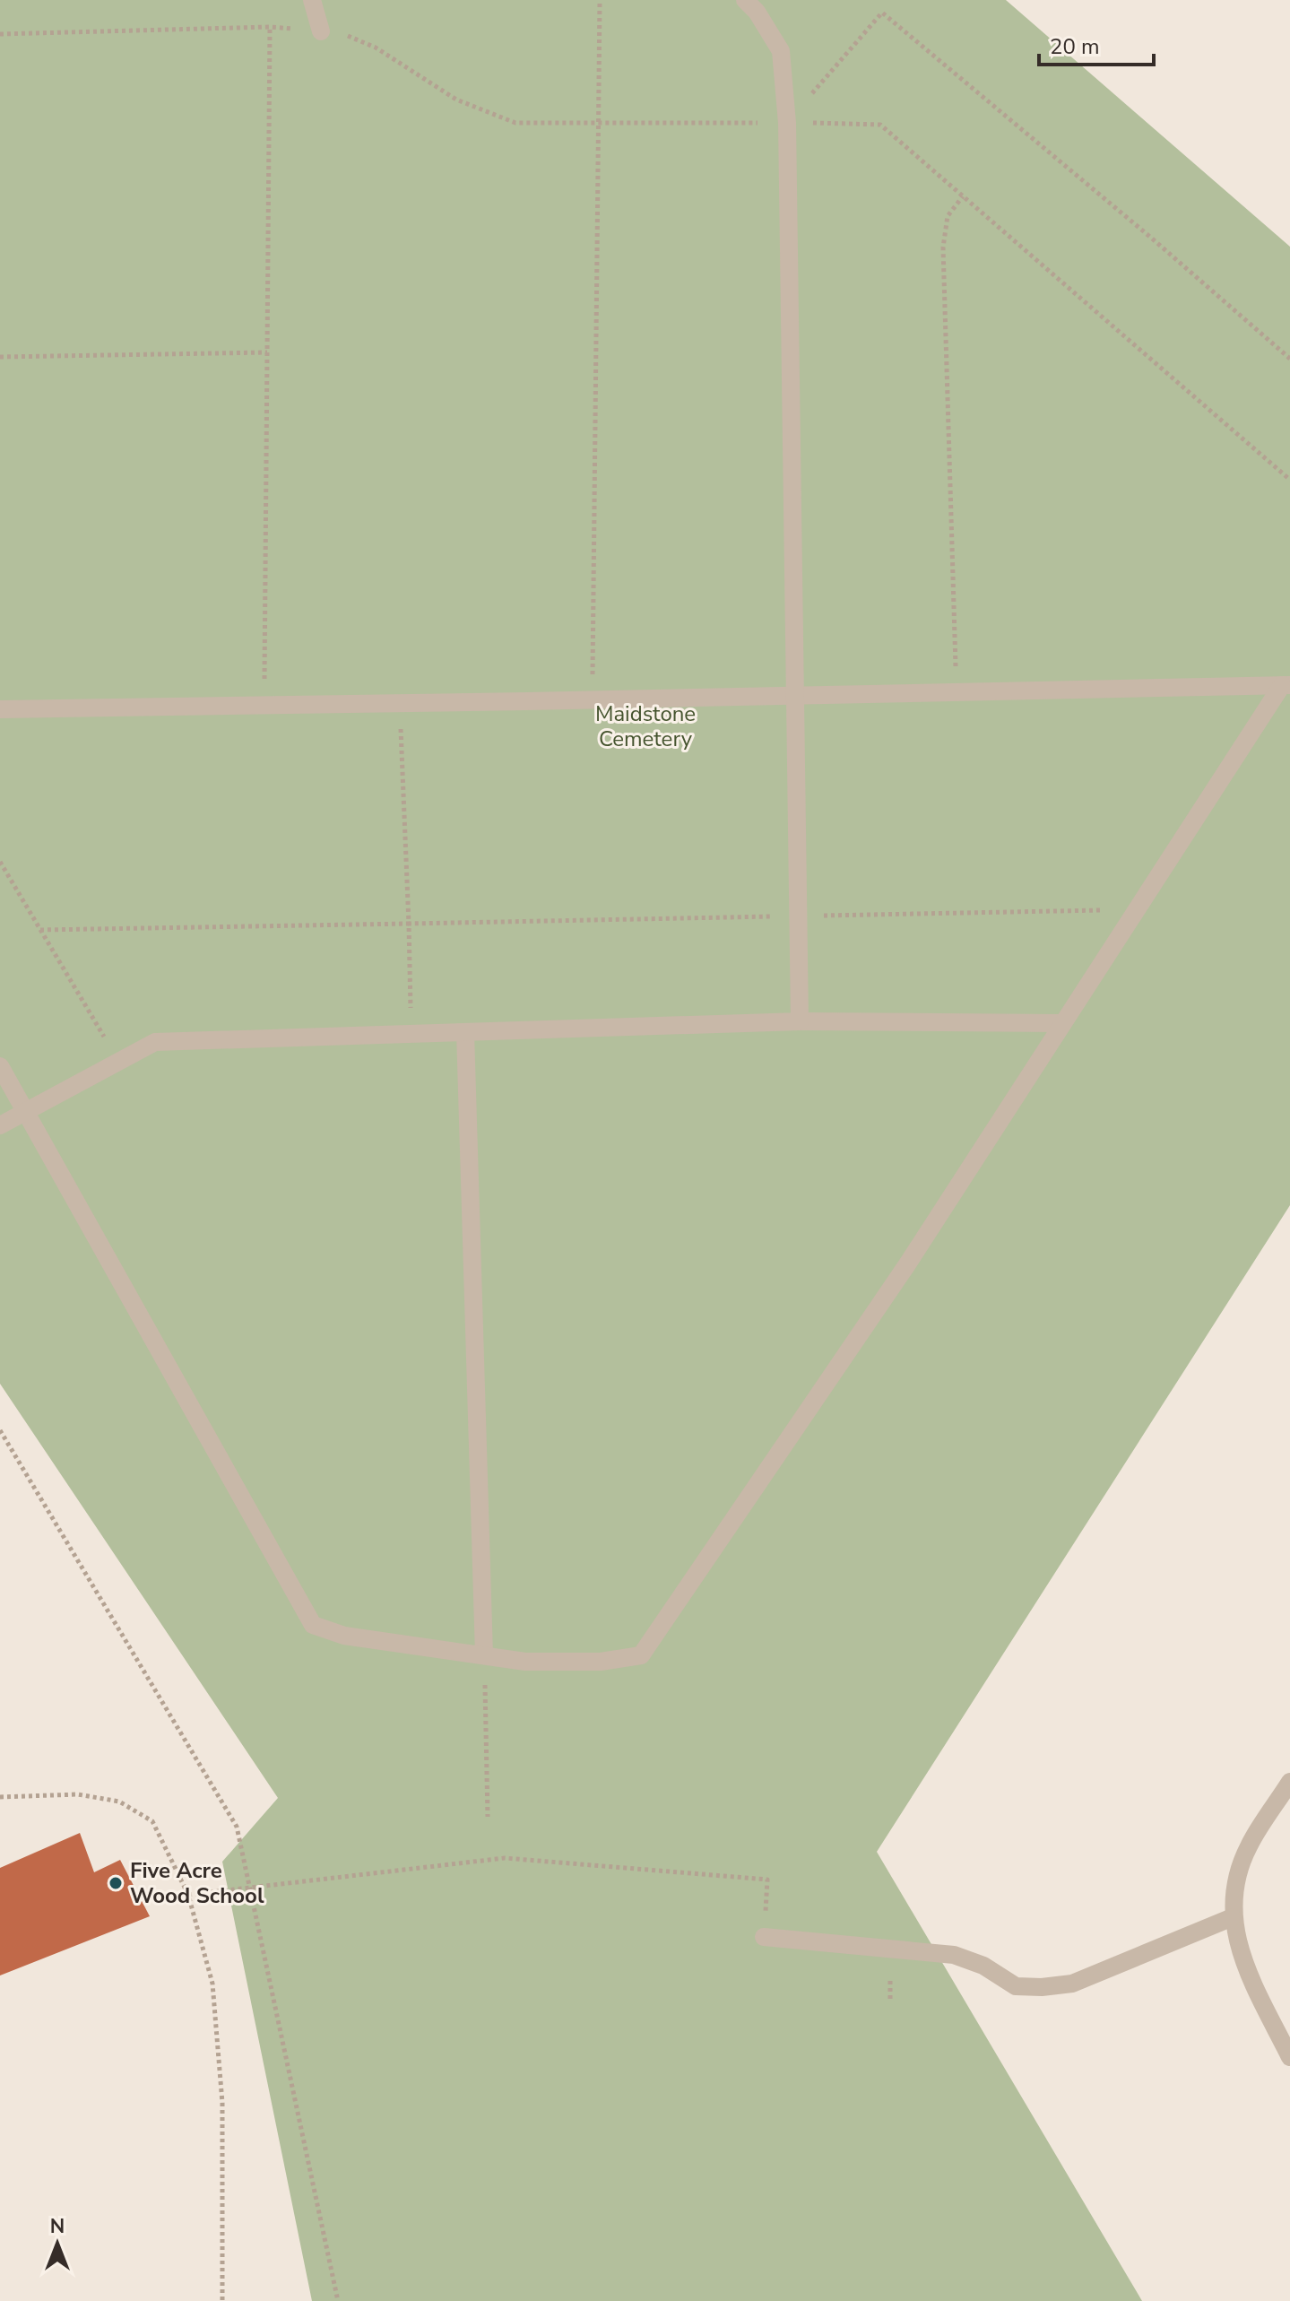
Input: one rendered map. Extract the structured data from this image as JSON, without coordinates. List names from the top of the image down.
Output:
{
  "parks": ["Maidstone Cemetery"],
  "places": ["Five Acre Wood School"],
  "scale_bar": "20 m",
  "north": "top"
}
